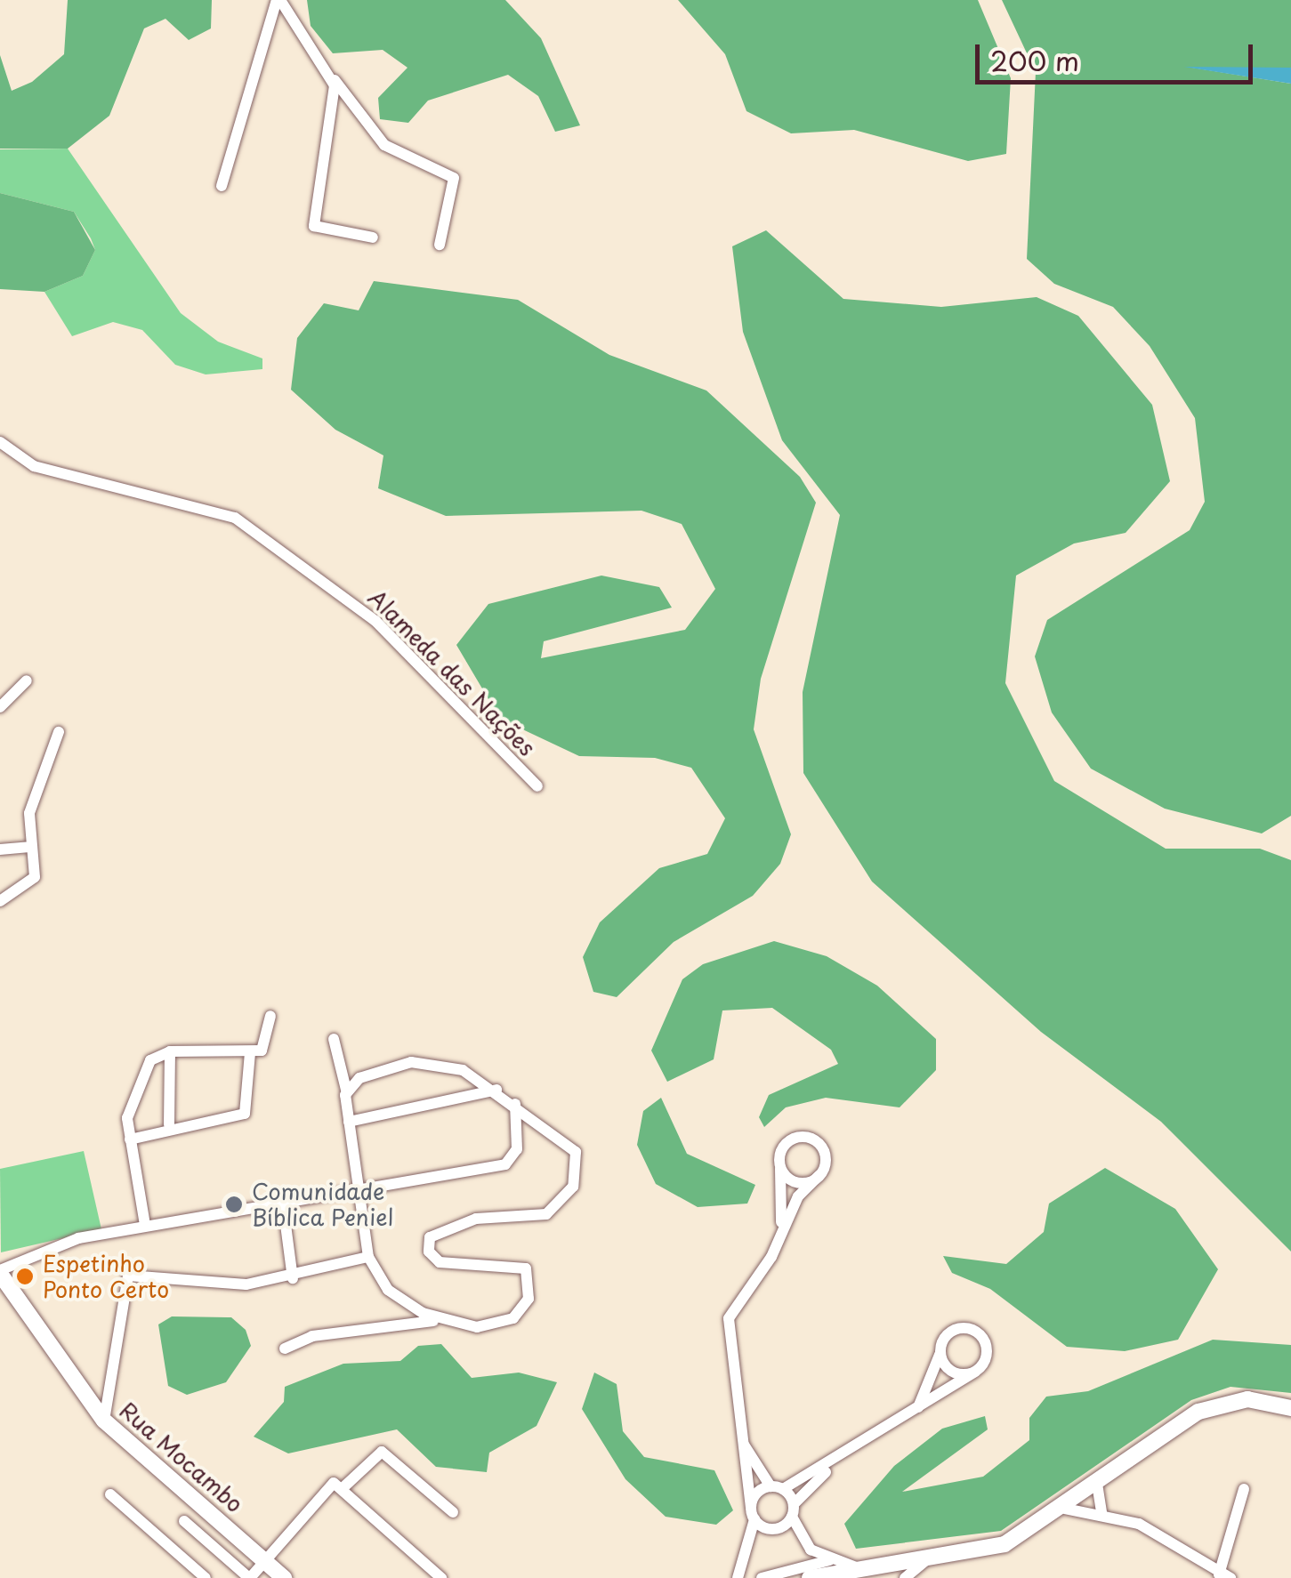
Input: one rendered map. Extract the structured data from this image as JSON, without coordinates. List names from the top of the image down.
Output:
{
  "streets": {
    "main road": ["Rua Mocambo"],
    "street": ["Alameda das Nações"]
  },
  "places": ["Comunidade Bíblica Peniel", "Espetinho Ponto Certo"],
  "scale_bar": "200 m"
}
